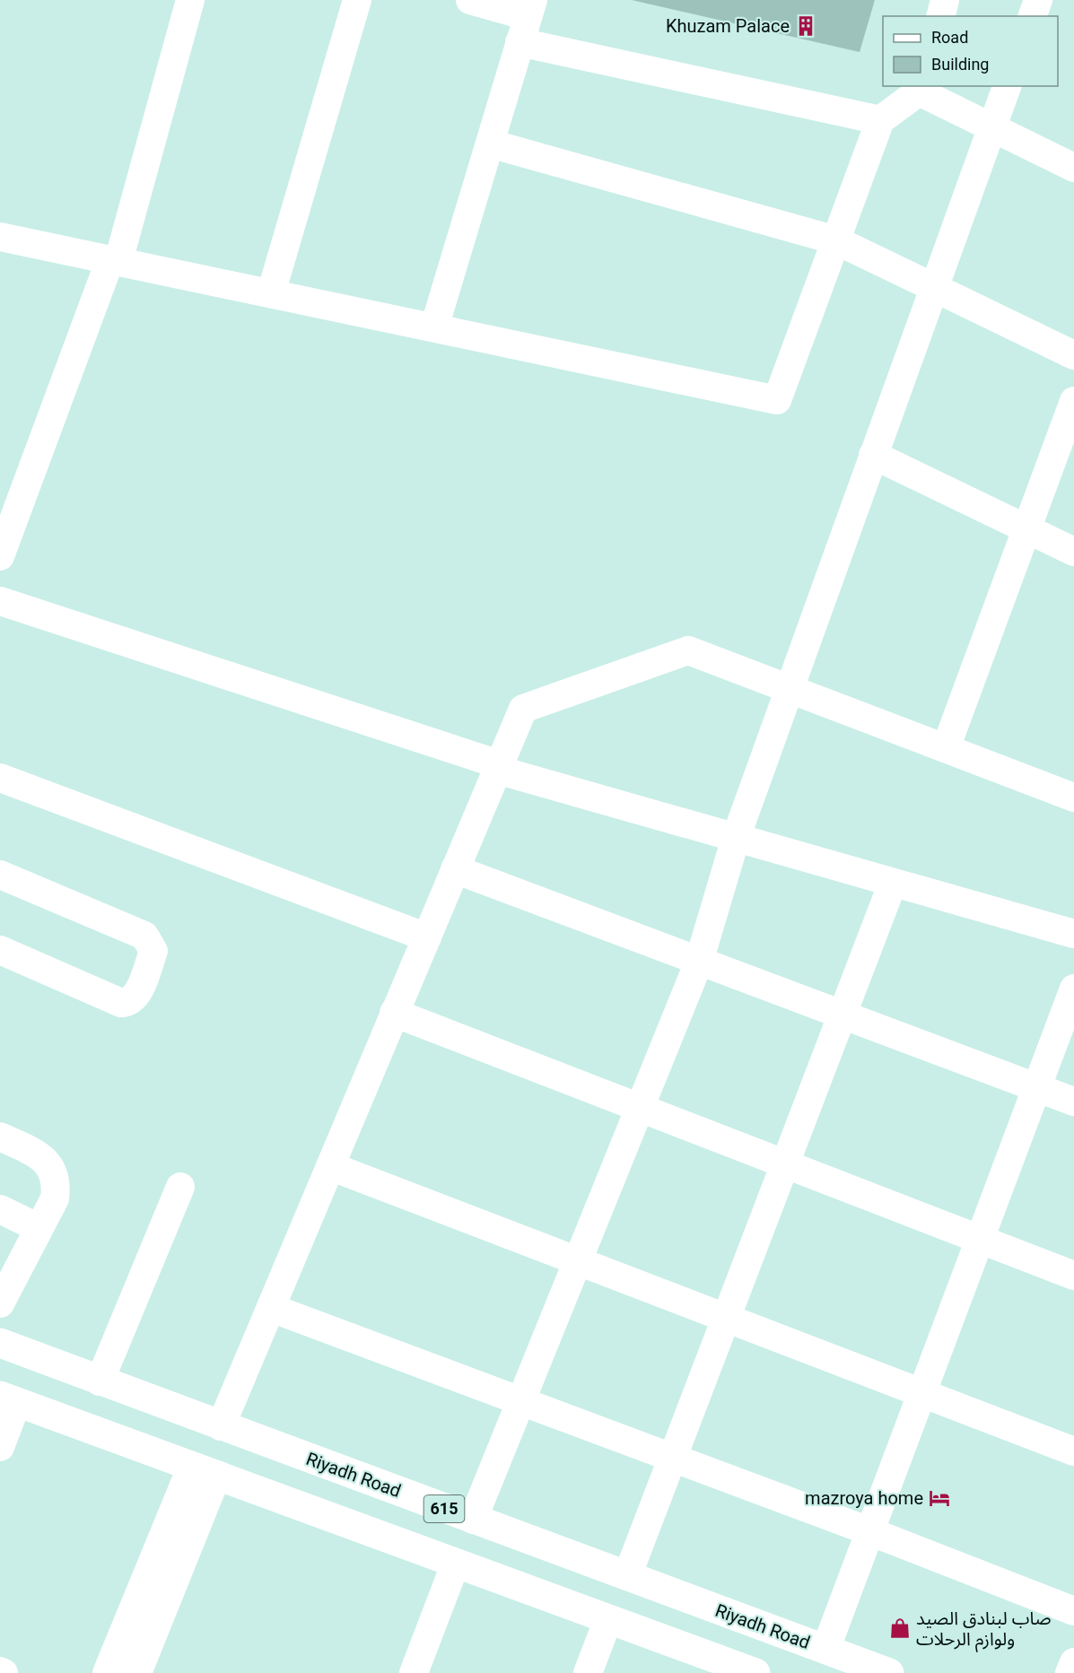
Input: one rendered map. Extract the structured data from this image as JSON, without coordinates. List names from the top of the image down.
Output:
{
  "streets": {
    "highway": ["Riyadh Road", "615"]
  },
  "places": {
    "building": ["Khuzam Palace"],
    "hotel": ["mazroya home"],
    "shop": ["صاب لبنادق الصيد ولوازم الرحلات"]
  },
  "legend": ["Road", "Building"]
}
